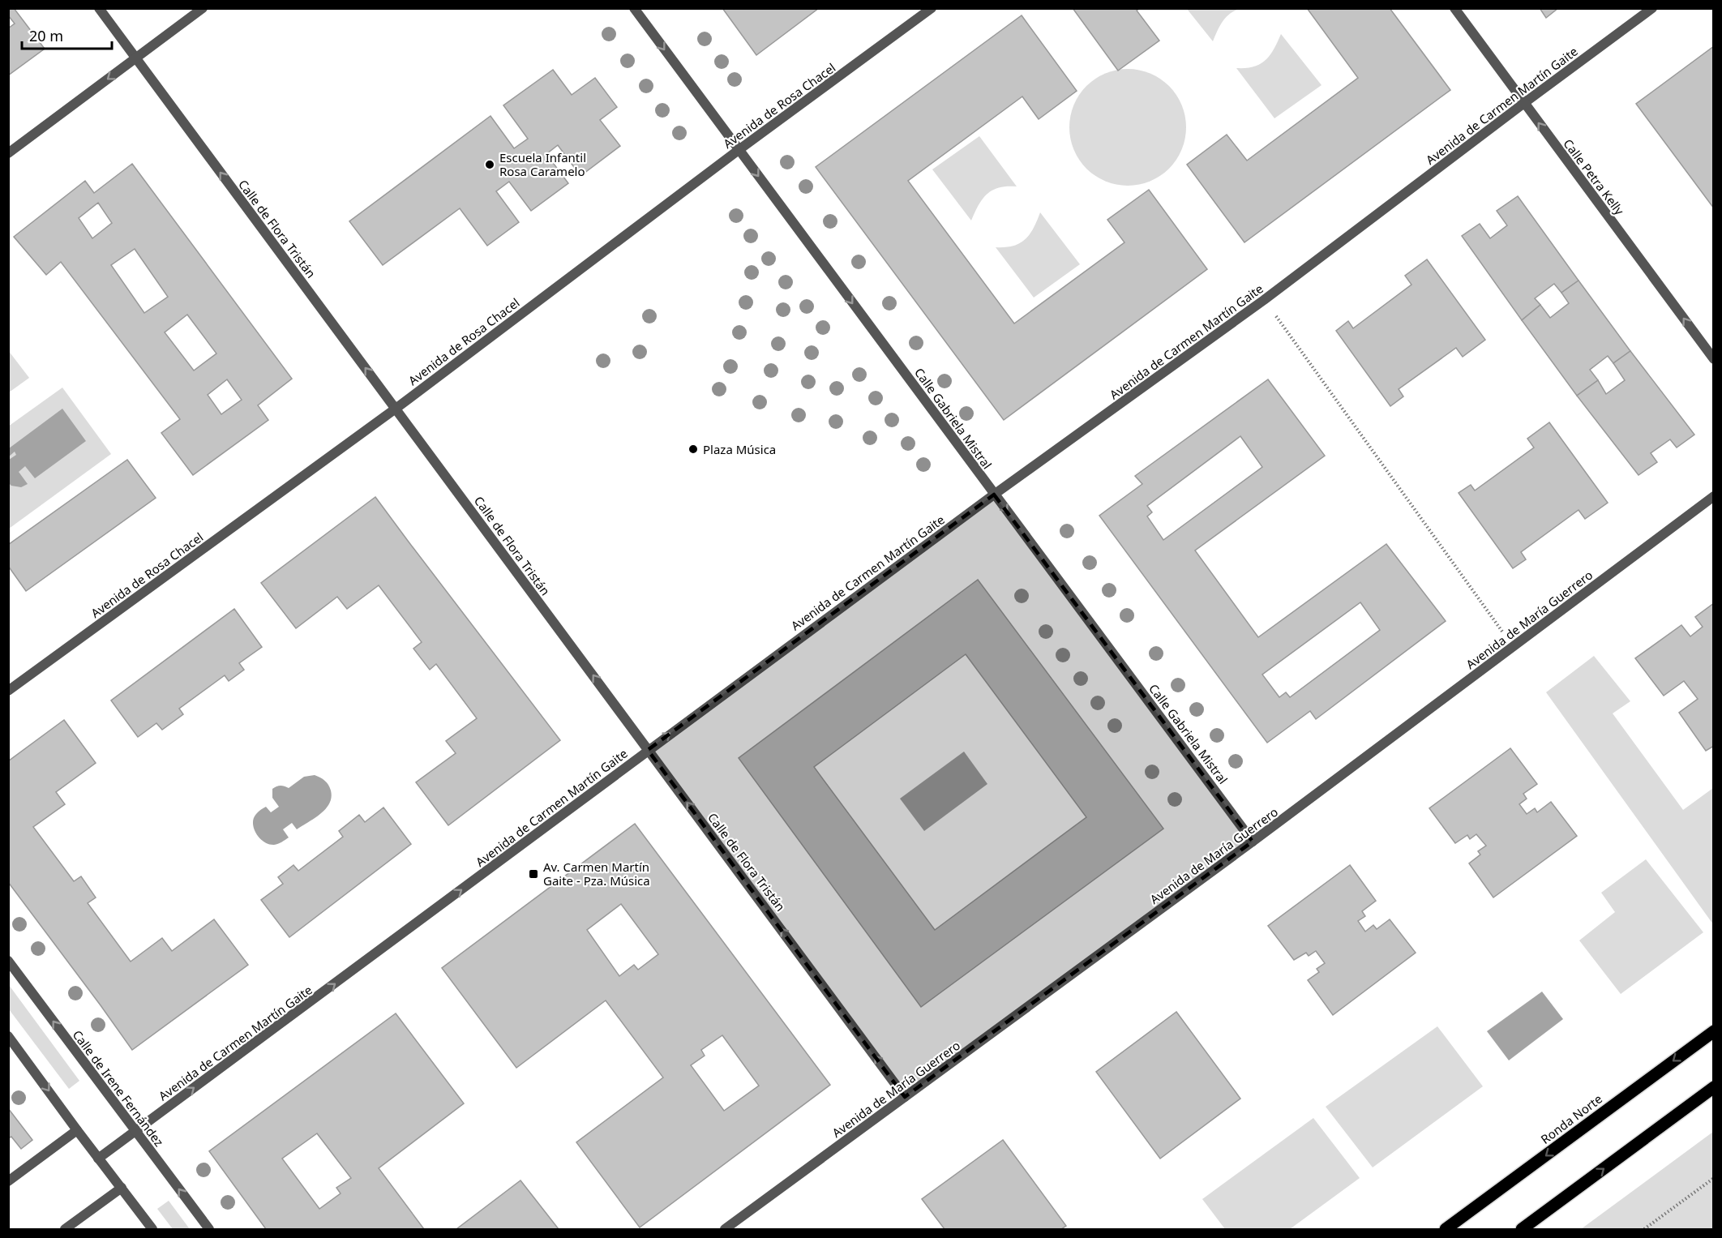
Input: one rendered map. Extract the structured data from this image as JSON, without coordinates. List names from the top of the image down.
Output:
{
  "streets": {
    "main road": ["Ronda Norte"],
    "street": [
      "Avenida de Rosa Chacel",
      "Avenida de Carmen Martín Gaite",
      "Calle Petra Kelly",
      "Calle de Flora Tristán",
      "Calle Gabriela Mistral",
      "Avenida de María Guerrero",
      "Calle de Irene Fernández"
    ]
  },
  "crossings": [
    ["Avenida de Rosa Chacel", "Calle de Flora Tristán"],
    ["Avenida de Rosa Chacel", "Calle Gabriela Mistral"],
    ["Avenida de Carmen Martín Gaite", "Calle Petra Kelly"],
    ["Avenida de Carmen Martín Gaite", "Calle de Flora Tristán"],
    ["Avenida de Carmen Martín Gaite", "Calle Gabriela Mistral"],
    ["Avenida de Carmen Martín Gaite", "Calle de Irene Fernández"],
    ["Calle de Flora Tristán", "Avenida de María Guerrero"],
    ["Calle Gabriela Mistral", "Avenida de María Guerrero"]
  ],
  "one_way": [
    "Avenida de Carmen Martín Gaite",
    "Calle Petra Kelly",
    "Calle de Flora Tristán",
    "Calle Gabriela Mistral"
  ],
  "places": {
    "other": ["Escuela Infantil Rosa Caramelo", "Plaza Música"],
    "transit": ["Av. Carmen Martín Gaite - Pza. Música"]
  },
  "scale_bar": "20 m"
}
